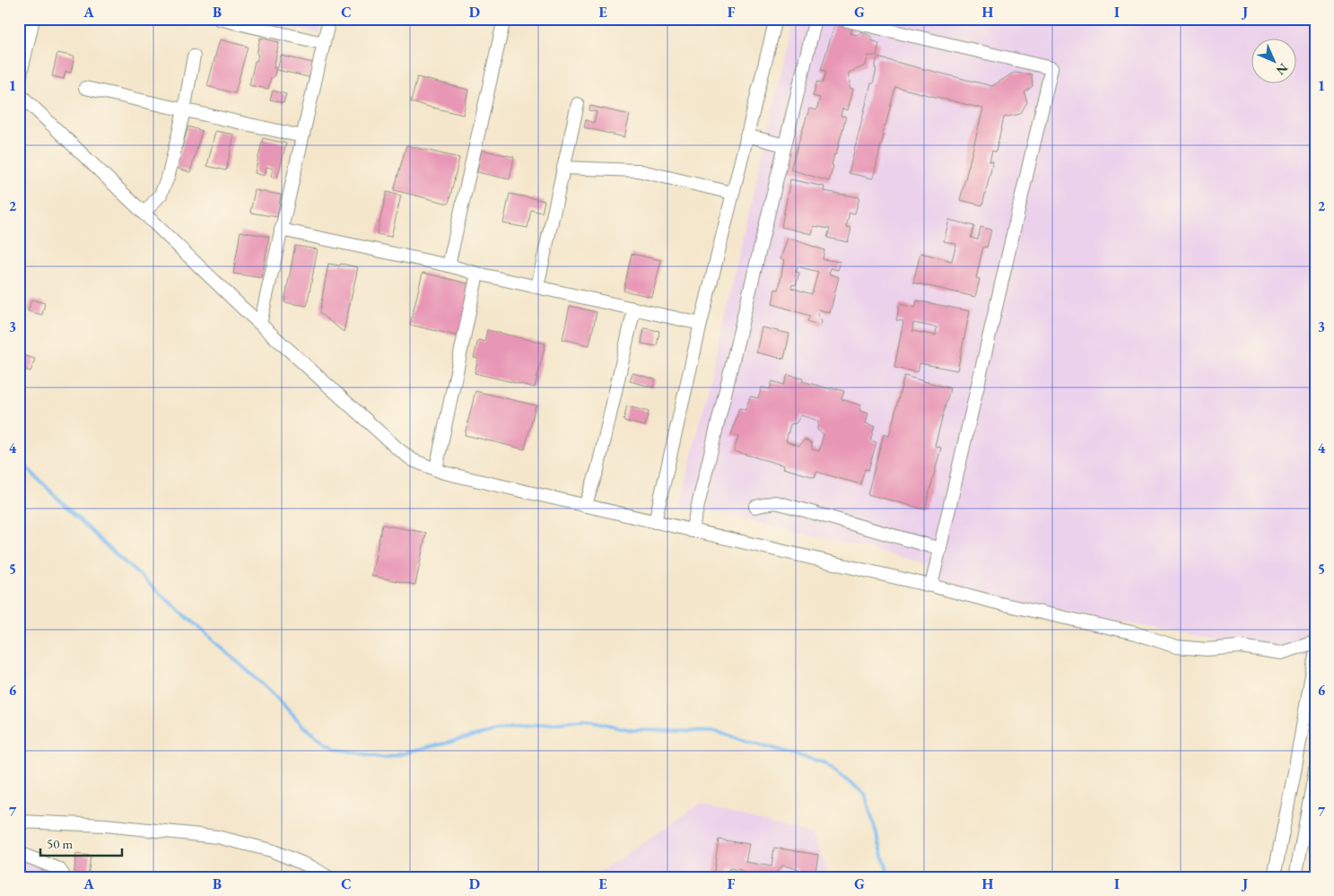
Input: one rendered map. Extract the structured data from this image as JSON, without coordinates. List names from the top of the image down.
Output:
{
  "scale_bar": "50 m",
  "north": "bottom right",
  "grid": {
    "columns": [
      "A",
      "B",
      "C",
      "D",
      "E",
      "F",
      "G",
      "H",
      "I",
      "J"
    ],
    "rows": [
      "1",
      "2",
      "3",
      "4",
      "5",
      "6",
      "7"
    ]
  }
}
